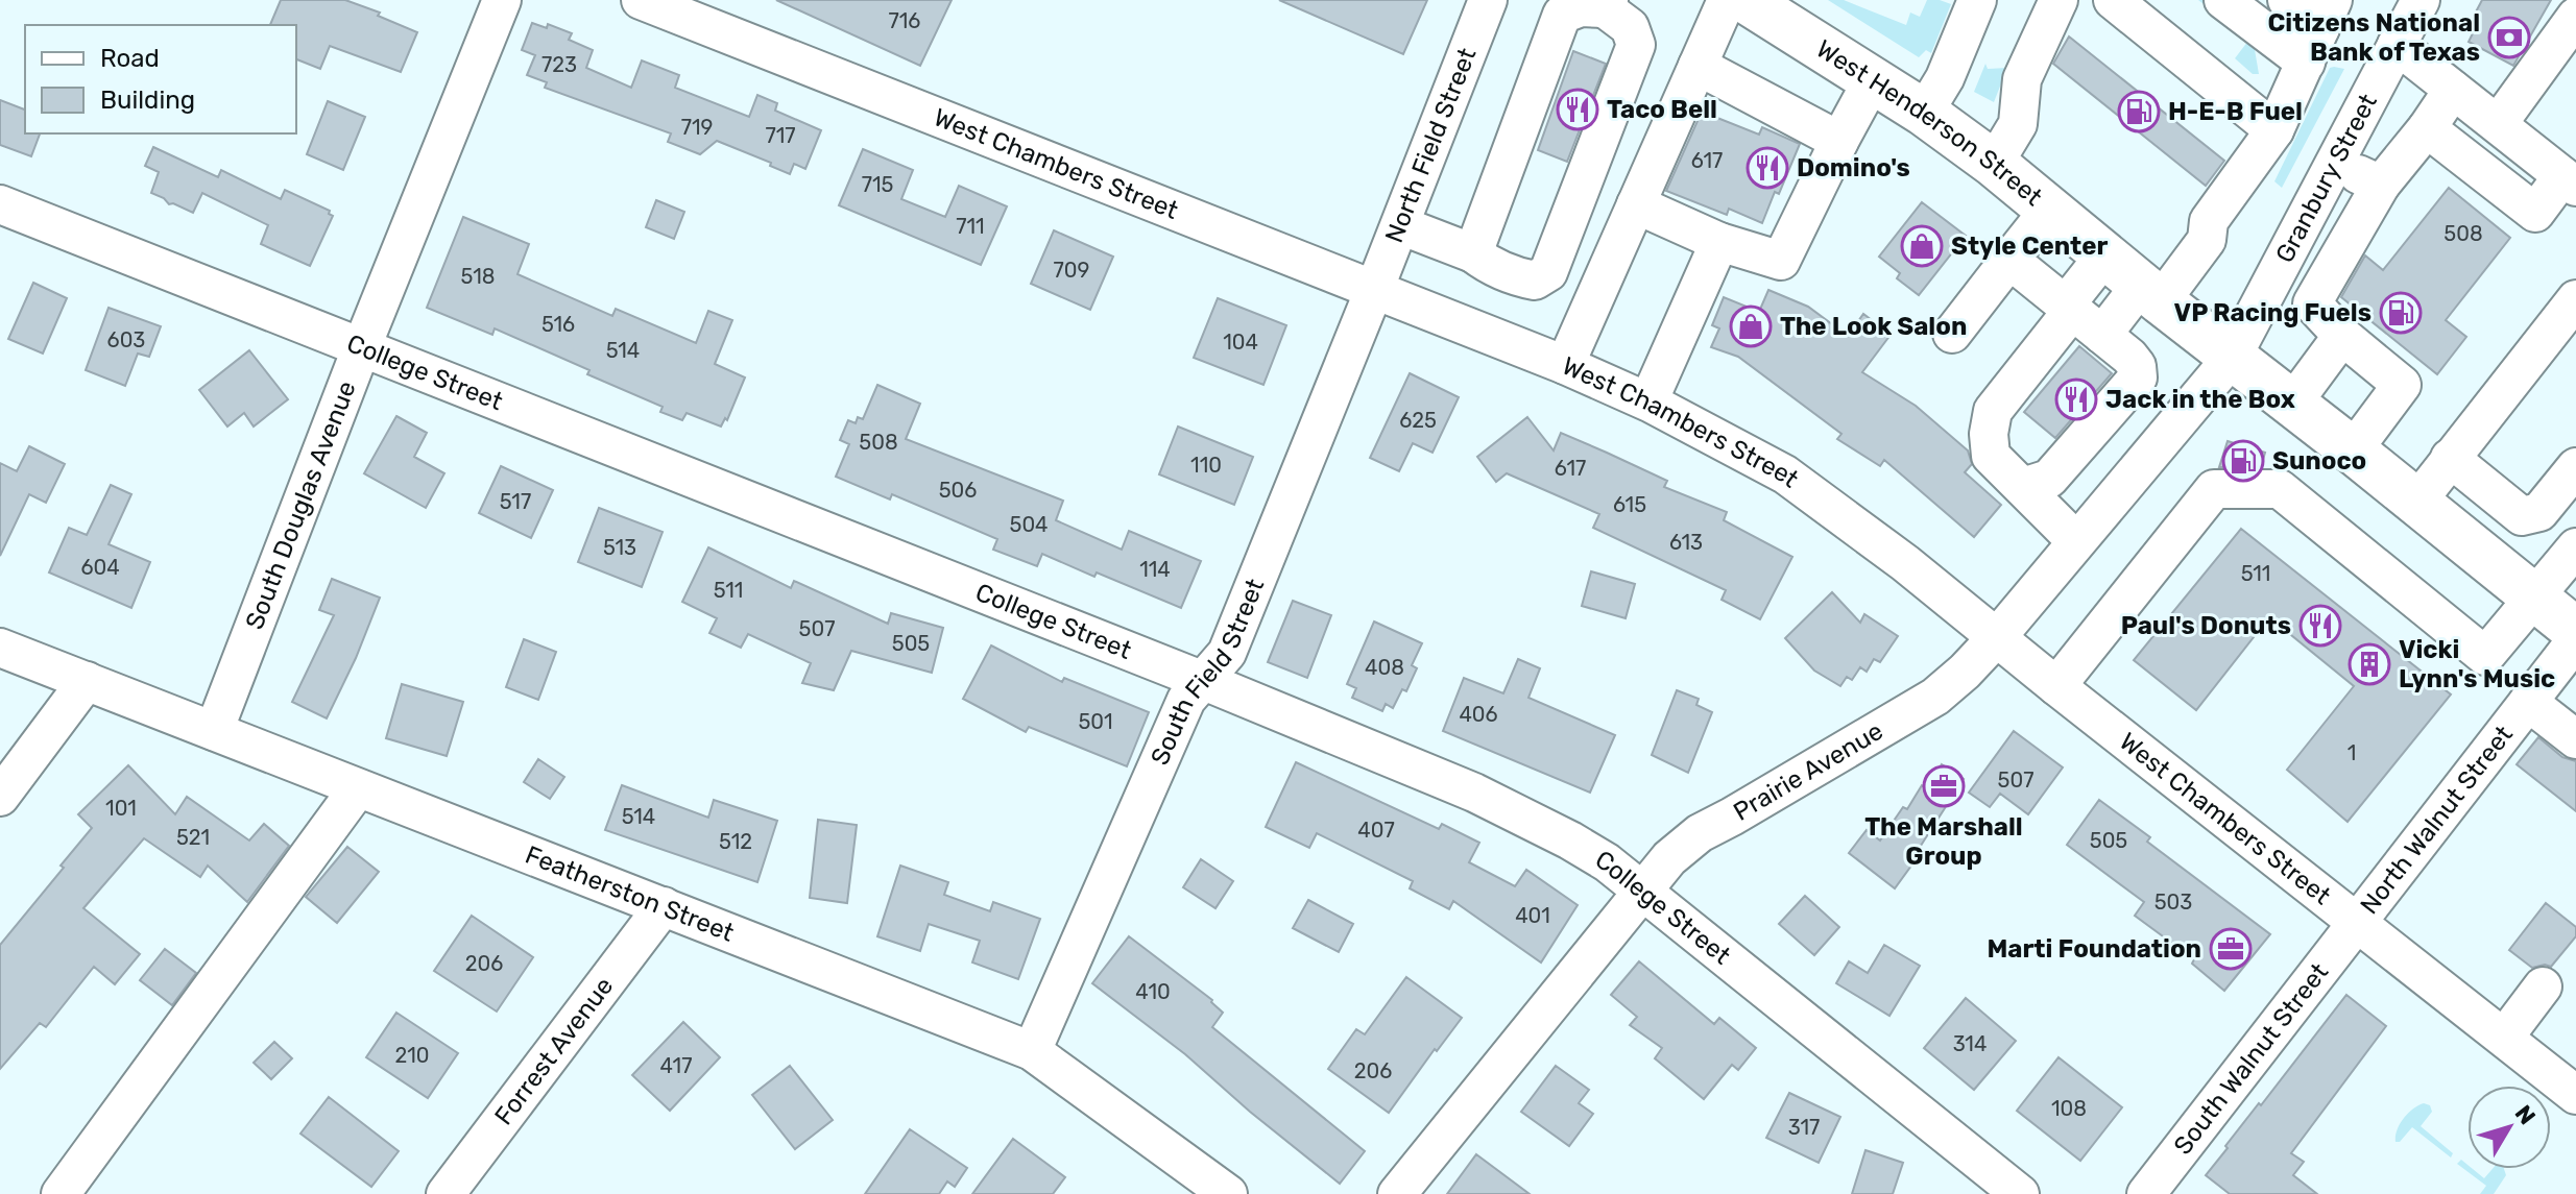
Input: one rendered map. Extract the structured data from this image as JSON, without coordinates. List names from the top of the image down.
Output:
{
  "streets": {
    "main road": ["West Henderson Street"],
    "street": [
      "North Field Street",
      "West Chambers Street",
      "Granbury Street",
      "College Street",
      "South Douglas Avenue",
      "South Field Street",
      "Prairie Avenue",
      "North Walnut Street",
      "Featherston Street",
      "Forrest Avenue",
      "South Walnut Street"
    ]
  },
  "crossings": [
    ["West Henderson Street", "Granbury Street"],
    ["West Henderson Street", "Prairie Avenue"],
    ["North Field Street", "West Chambers Street"],
    ["North Field Street", "South Field Street"],
    ["West Chambers Street", "South Field Street"],
    ["West Chambers Street", "Prairie Avenue"],
    ["West Chambers Street", "North Walnut Street"],
    ["West Chambers Street", "South Walnut Street"],
    ["Granbury Street", "Prairie Avenue"],
    ["College Street", "South Douglas Avenue"],
    ["College Street", "South Field Street"],
    ["College Street", "Prairie Avenue"],
    ["South Douglas Avenue", "Featherston Street"],
    ["South Field Street", "Featherston Street"],
    ["North Walnut Street", "South Walnut Street"],
    ["Featherston Street", "Forrest Avenue"]
  ],
  "places": {
    "bank": ["Citizens National Bank of Texas"],
    "restaurant": [
      "Taco Bell",
      "Domino's",
      "Jack in the Box",
      "Paul's Donuts"
    ],
    "fuel station": ["H-E-B Fuel", "VP Racing Fuels", "Sunoco"],
    "shop": ["Style Center", "The Look Salon"],
    "building": ["Vicki Lynn's Music"],
    "office": ["The Marshall Group", "Marti Foundation"]
  },
  "house_numbers": [
    "716",
    "723",
    "719",
    "717",
    "617",
    "715",
    "711",
    "508",
    "709",
    "518",
    "516",
    "603",
    "104",
    "514",
    "625",
    "508",
    "110",
    "617",
    "506",
    "517",
    "615",
    "504",
    "613",
    "513",
    "604",
    "114",
    "511",
    "511",
    "507",
    "505",
    "408",
    "406",
    "501",
    "1",
    "507",
    "101",
    "514",
    "407",
    "521",
    "505",
    "512",
    "503",
    "401",
    "206",
    "410",
    "314",
    "210",
    "417",
    "206",
    "108",
    "317"
  ],
  "legend": ["Road", "Building"],
  "north": "top right"
}
